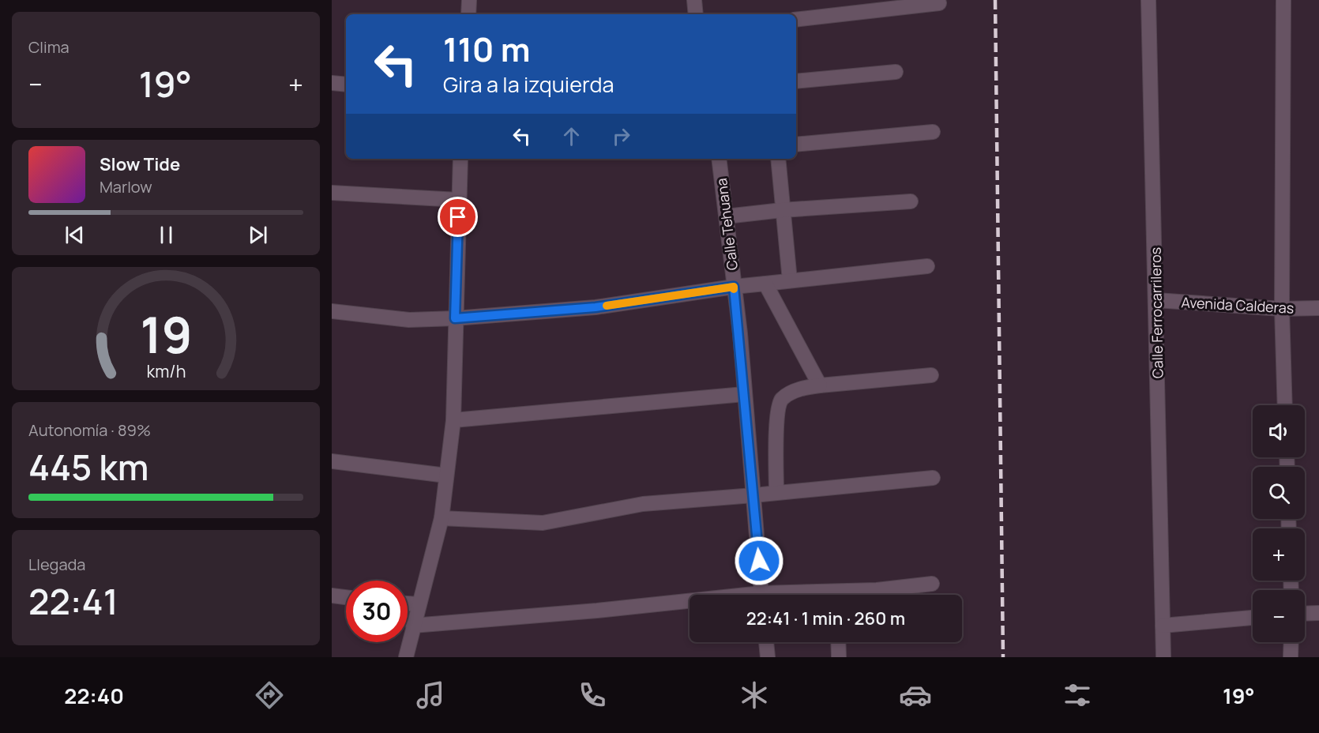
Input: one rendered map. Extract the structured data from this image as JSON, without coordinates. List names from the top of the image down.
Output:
{
  "streets": {
    "street": ["Calle Tehuana", "Avenida Calderas", "Calle Ferrocarrileros"]
  },
  "crossings": [
    ["Avenida Calderas", "Calle Ferrocarrileros"]
  ],
  "page": {
    "tile": [
      "Clima",
      ["Autonomía · 89%", "445 km"],
      ["Llegada", "22:41"]
    ],
    "turn": ["110 m", "Gira a la izquierda"],
    "heat": ["−", "19°", "+"],
    "song": ["Slow Tide", "Marlow"],
    "map_buttons": ["+", "−"],
    "limit": "30",
    "trip": "22:41 · 1 min · 260 m",
    "tabs": ["22:40", "19°"],
    "gauge": ["19", "km/h"]
  }
}
